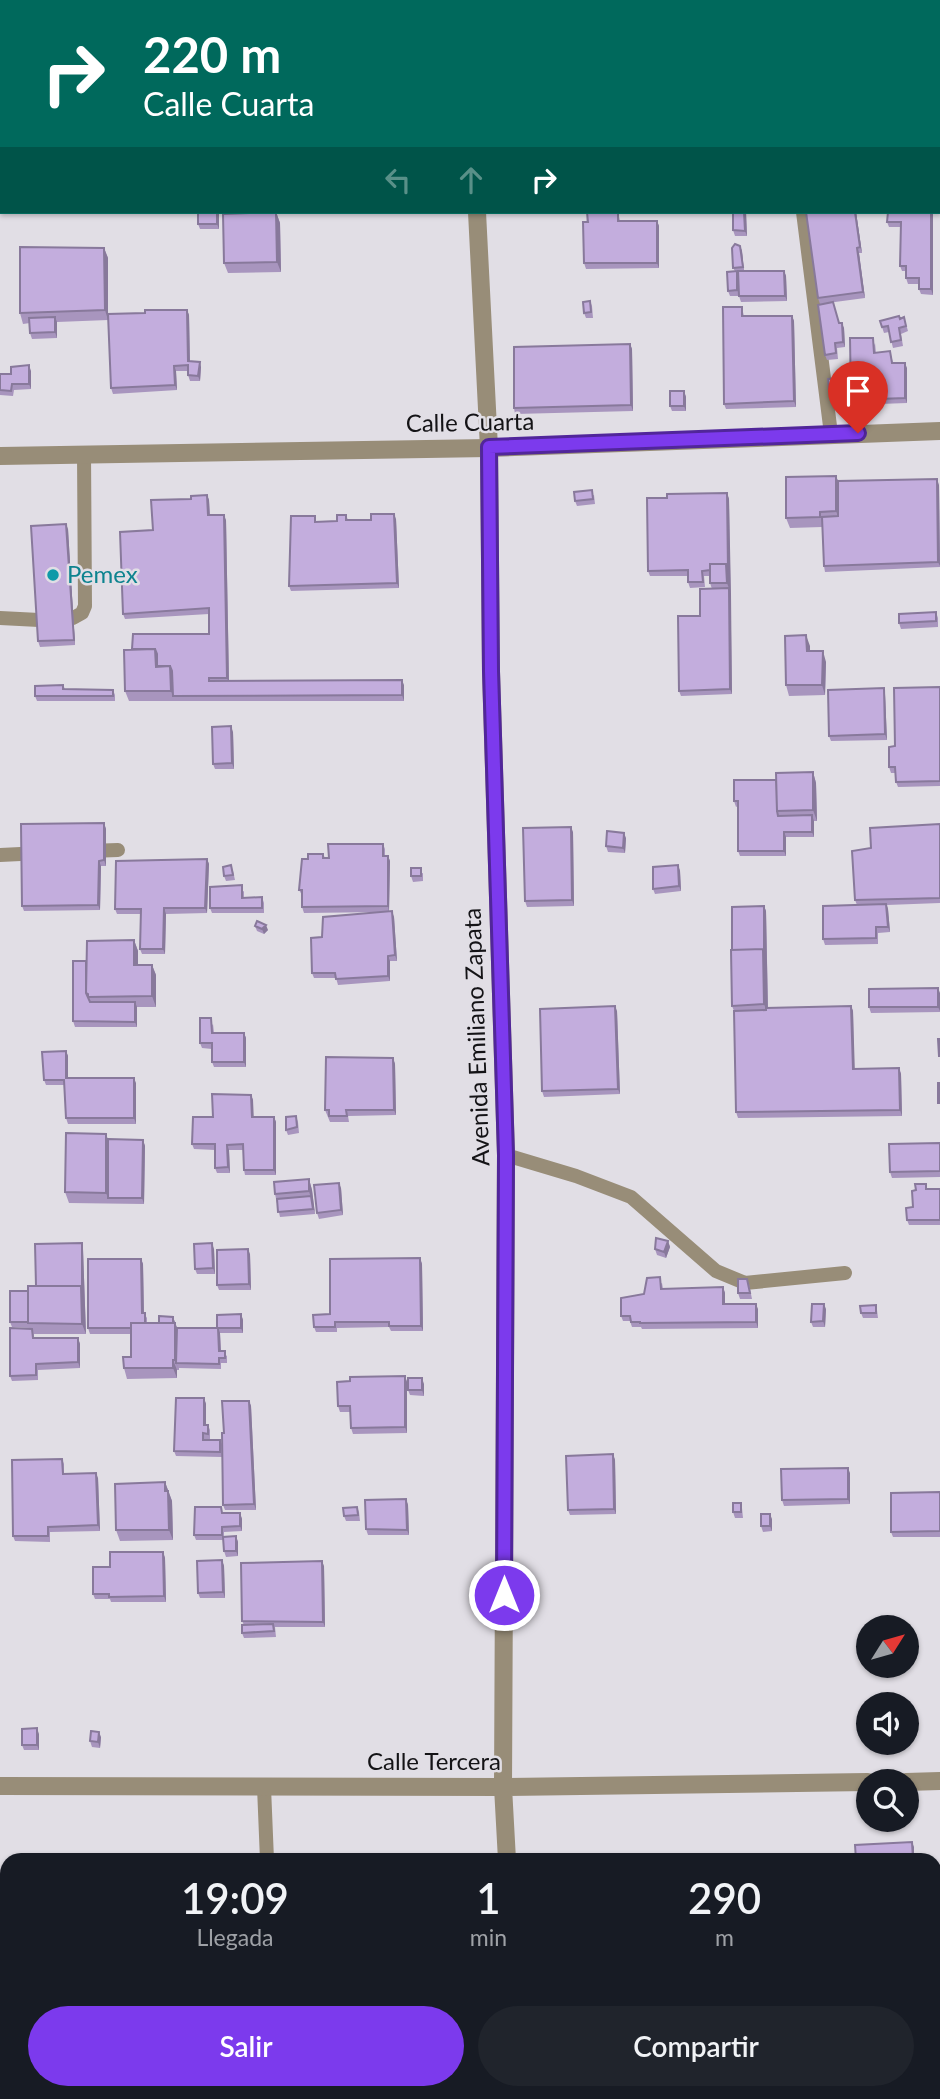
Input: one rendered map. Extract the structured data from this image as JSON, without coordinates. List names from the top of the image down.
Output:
{
  "streets": {
    "street": ["Calle Cuarta", "Avenida Emiliano Zapata", "Calle Tercera"]
  },
  "crossings": [
    ["Calle Cuarta", "Avenida Emiliano Zapata"],
    ["Avenida Emiliano Zapata", "Calle Tercera"]
  ],
  "places": ["Pemex"],
  "north": "top right",
  "page": {
    "turn": ["220 m", "Calle Cuarta"],
    "eta": [
      "19:09",
      "Llegada",
      "1",
      "min",
      "290",
      "m"
    ],
    "buttons": ["Salir", "Compartir"]
  }
}
